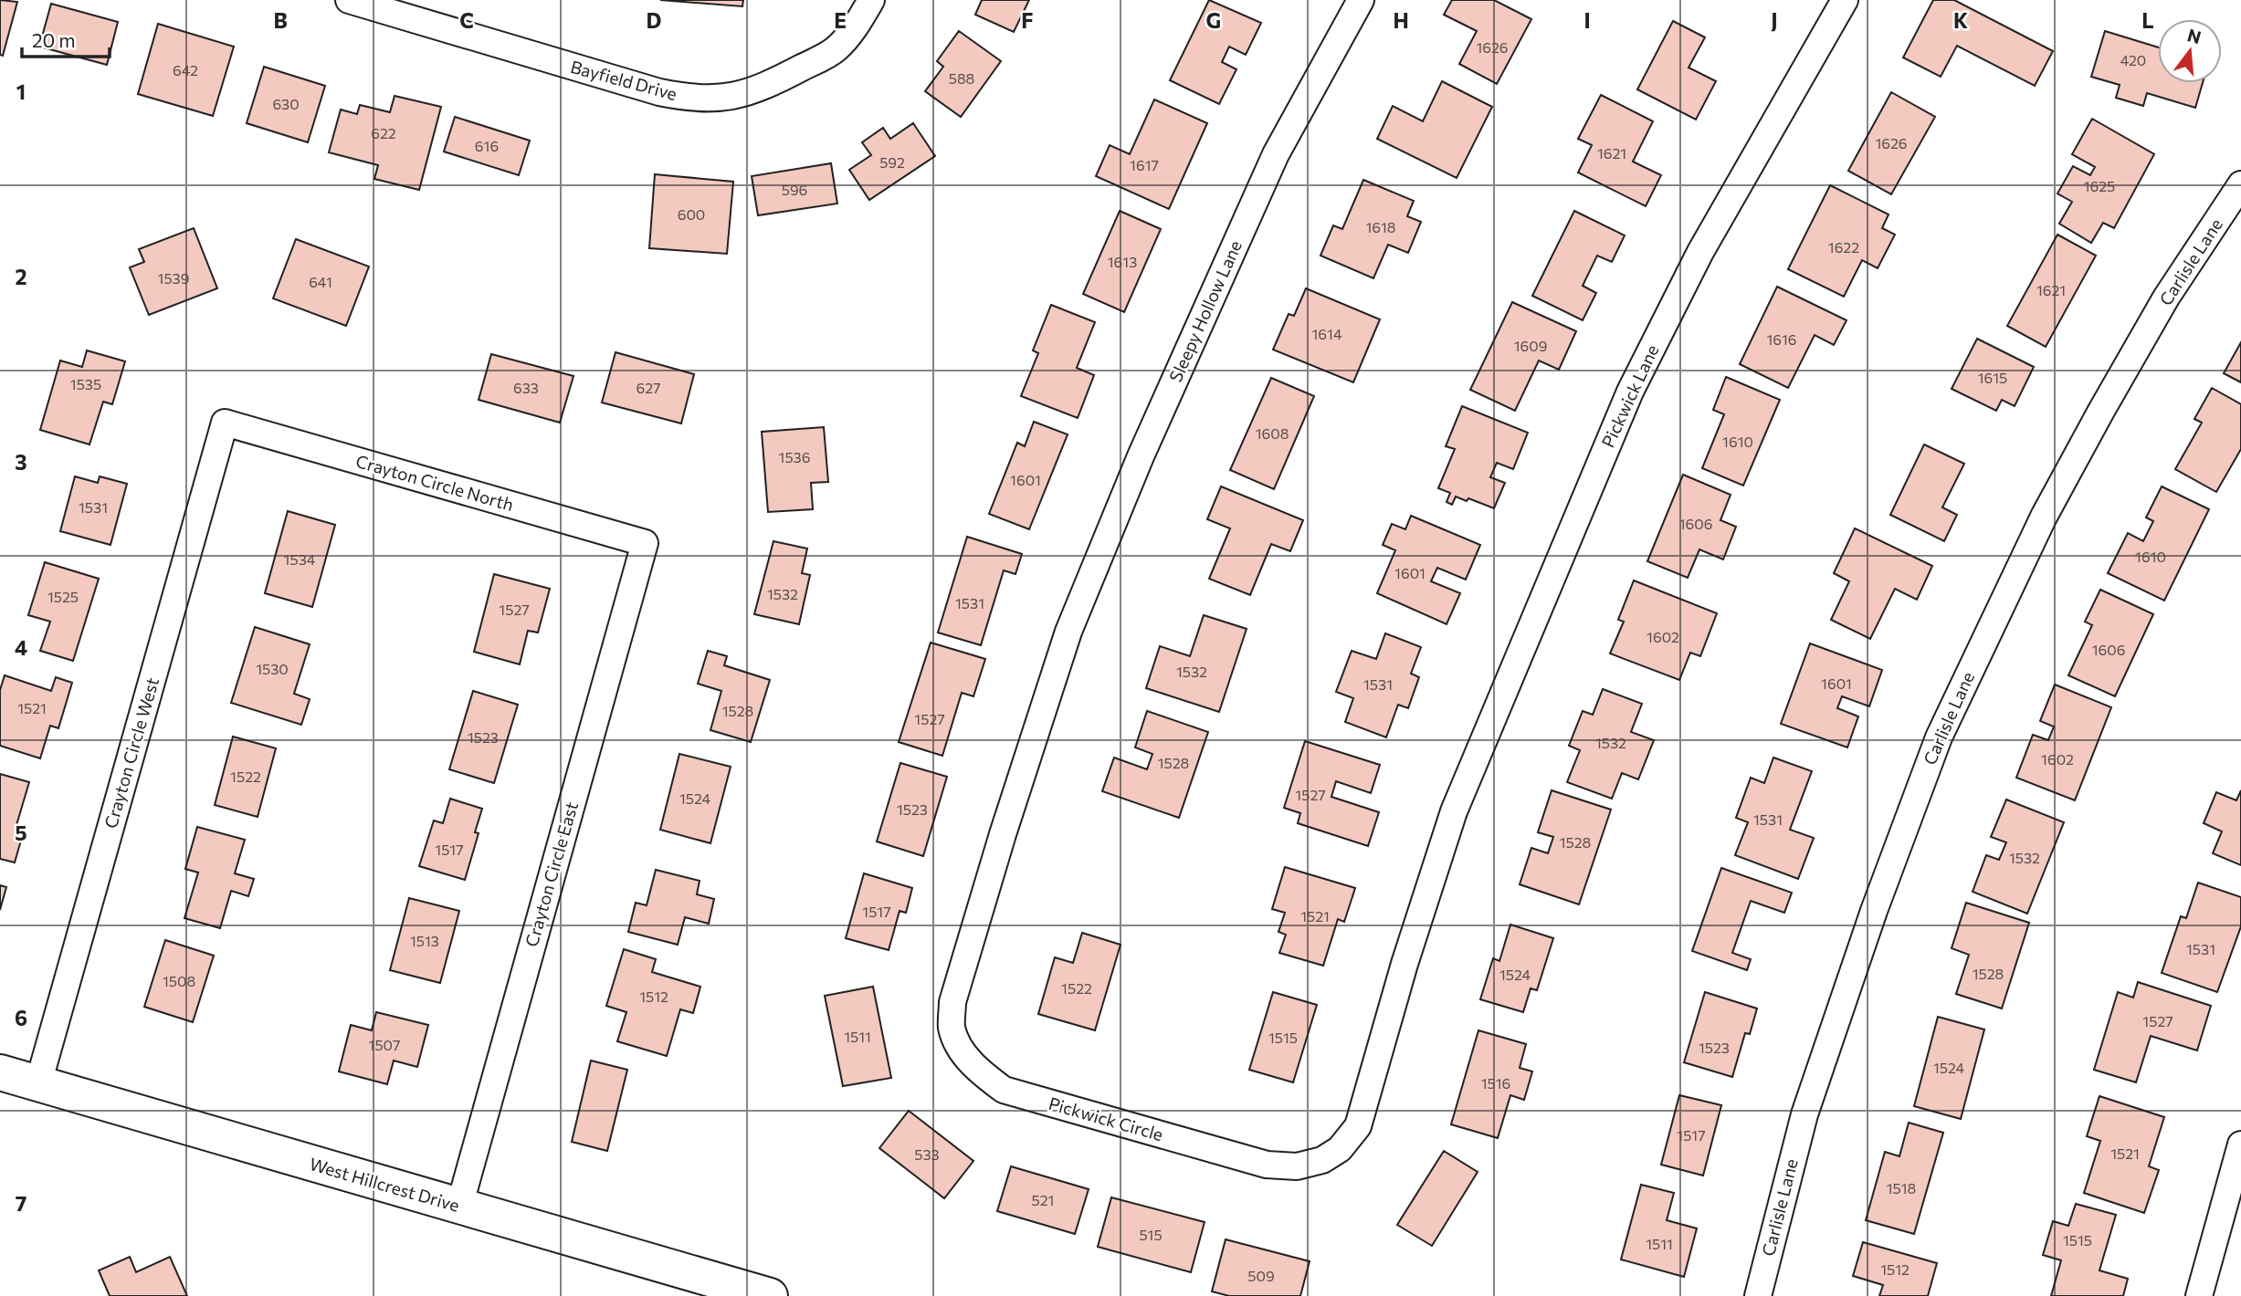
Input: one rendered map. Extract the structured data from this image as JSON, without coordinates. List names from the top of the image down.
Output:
{
  "streets": {
    "street": [
      "Bayfield Drive",
      "Carlisle Lane",
      "Sleepy Hollow Lane",
      "Pickwick Lane",
      "Crayton Circle North",
      "Crayton Circle West",
      "Crayton Circle East",
      "Pickwick Circle",
      "West Hillcrest Drive"
    ]
  },
  "crossings": [
    ["Sleepy Hollow Lane", "Pickwick Circle"],
    ["Pickwick Lane", "Pickwick Circle"],
    ["Crayton Circle North", "Crayton Circle West"],
    ["Crayton Circle North", "Crayton Circle East"],
    ["Crayton Circle West", "West Hillcrest Drive"],
    ["Crayton Circle East", "West Hillcrest Drive"]
  ],
  "house_numbers": [
    "1626",
    "420",
    "642",
    "588",
    "630",
    "622",
    "1626",
    "616",
    "1621",
    "592",
    "1617",
    "1625",
    "596",
    "600",
    "1618",
    "1622",
    "1613",
    "1539",
    "641",
    "1621",
    "1614",
    "1616",
    "1609",
    "1615",
    "1535",
    "633",
    "627",
    "1608",
    "1610",
    "1536",
    "1601",
    "1531",
    "1606",
    "1610",
    "1534",
    "1601",
    "1532",
    "1525",
    "1531",
    "1527",
    "1602",
    "1606",
    "1530",
    "1532",
    "1601",
    "1531",
    "1521",
    "1528",
    "1527",
    "1523",
    "1532",
    "1602",
    "1528",
    "1522",
    "1527",
    "1524",
    "1523",
    "1531",
    "1528",
    "1517",
    "1532",
    "1517",
    "1521",
    "1513",
    "1531",
    "1528",
    "1524",
    "1508",
    "1522",
    "1512",
    "1527",
    "1511",
    "1515",
    "1507",
    "1523",
    "1524",
    "1516",
    "1517",
    "1521",
    "533",
    "1518",
    "521",
    "515",
    "1515",
    "1511",
    "1512",
    "509"
  ],
  "scale_bar": "20 m",
  "north": "top",
  "grid": {
    "columns": [
      "B",
      "C",
      "D",
      "E",
      "F",
      "G",
      "H",
      "I",
      "J",
      "K",
      "L"
    ],
    "rows": [
      "1",
      "2",
      "3",
      "4",
      "5",
      "6",
      "7"
    ]
  }
}
